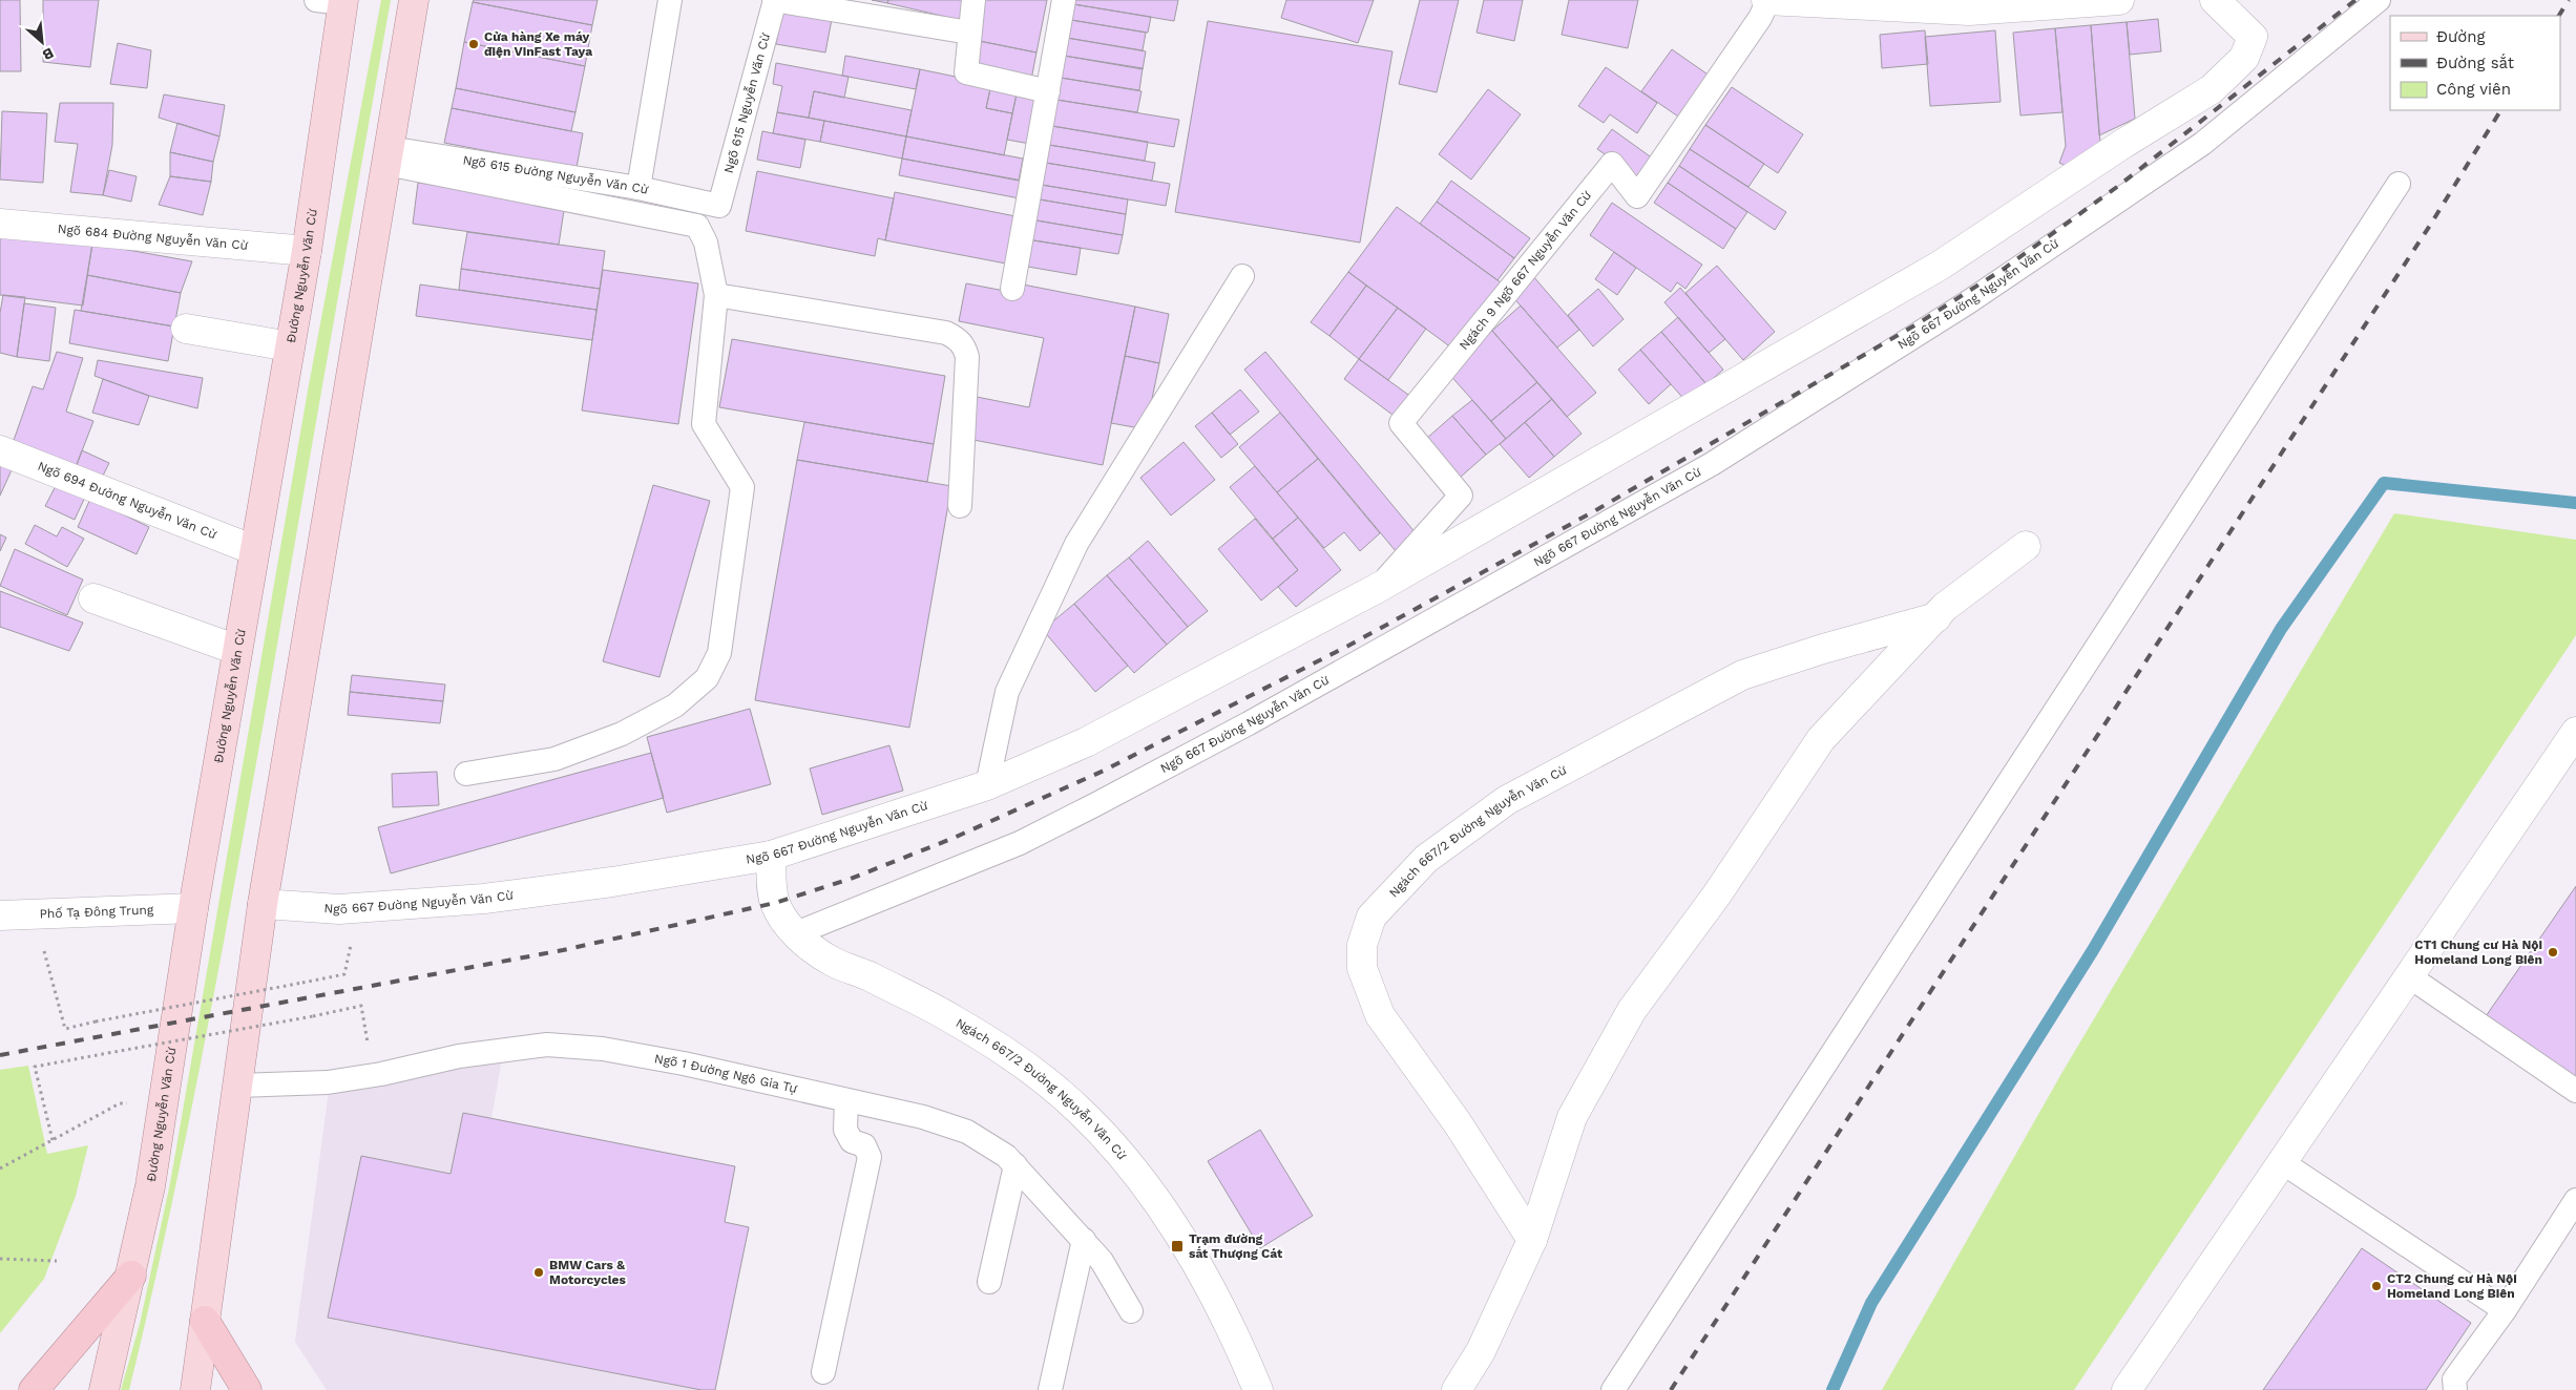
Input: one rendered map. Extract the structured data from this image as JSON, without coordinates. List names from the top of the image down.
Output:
{
  "streets": {
    "main road": ["Đường Nguyễn Văn Cừ"],
    "street": [
      "Ngõ 684 Đường Nguyễn Văn Cừ",
      "Ngõ 667 Đường Nguyễn Văn Cừ",
      "Ngõ 694 Đường Nguyễn Văn Cừ",
      "Ngách 667/2 Đường Nguyễn Văn Cừ",
      "Phố Tạ Đông Trung"
    ],
    "lane": [
      "Ngõ 615 Nguyễn Văn Cừ",
      "Ngõ 615 Đường Nguyễn Văn Cừ",
      "Ngách 9 Ngõ 667 Nguyễn Văn Cừ",
      "Ngõ 1 Đường Ngô Gia Tự"
    ]
  },
  "crossings": [
    ["Ngõ 615 Nguyễn Văn Cừ", "Ngõ 615 Đường Nguyễn Văn Cừ"],
    ["Ngõ 684 Đường Nguyễn Văn Cừ", "Đường Nguyễn Văn Cừ"],
    ["Ngách 9 Ngõ 667 Nguyễn Văn Cừ", "Ngõ 667 Đường Nguyễn Văn Cừ"],
    ["Đường Nguyễn Văn Cừ", "Ngõ 694 Đường Nguyễn Văn Cừ"],
    ["Đường Nguyễn Văn Cừ", "Phố Tạ Đông Trung"],
    ["Ngõ 667 Đường Nguyễn Văn Cừ", "Ngách 667/2 Đường Nguyễn Văn Cừ"]
  ],
  "places": {
    "other": [
      "Cửa hàng Xe máy điện VinFast Taya",
      "CT1 Chung cư Hà Nội Homeland Long Biên",
      "BMW Cars & Motorcycles",
      "CT2 Chung cư Hà Nội Homeland Long Biên"
    ],
    "transit": ["Trạm đường sắt Thượng Cát"]
  },
  "legend": ["Đường", "Đường sắt", "Công viên"],
  "north": "bottom right"
}
